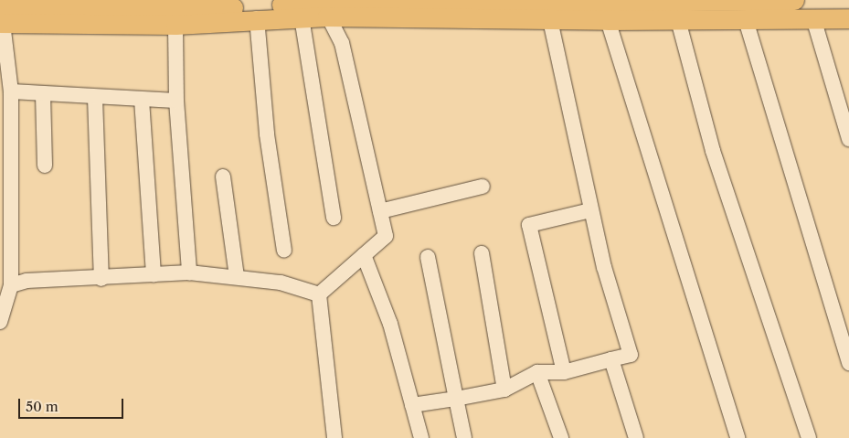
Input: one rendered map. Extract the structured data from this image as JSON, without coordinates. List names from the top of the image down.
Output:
{
  "scale_bar": "50 m"
}
